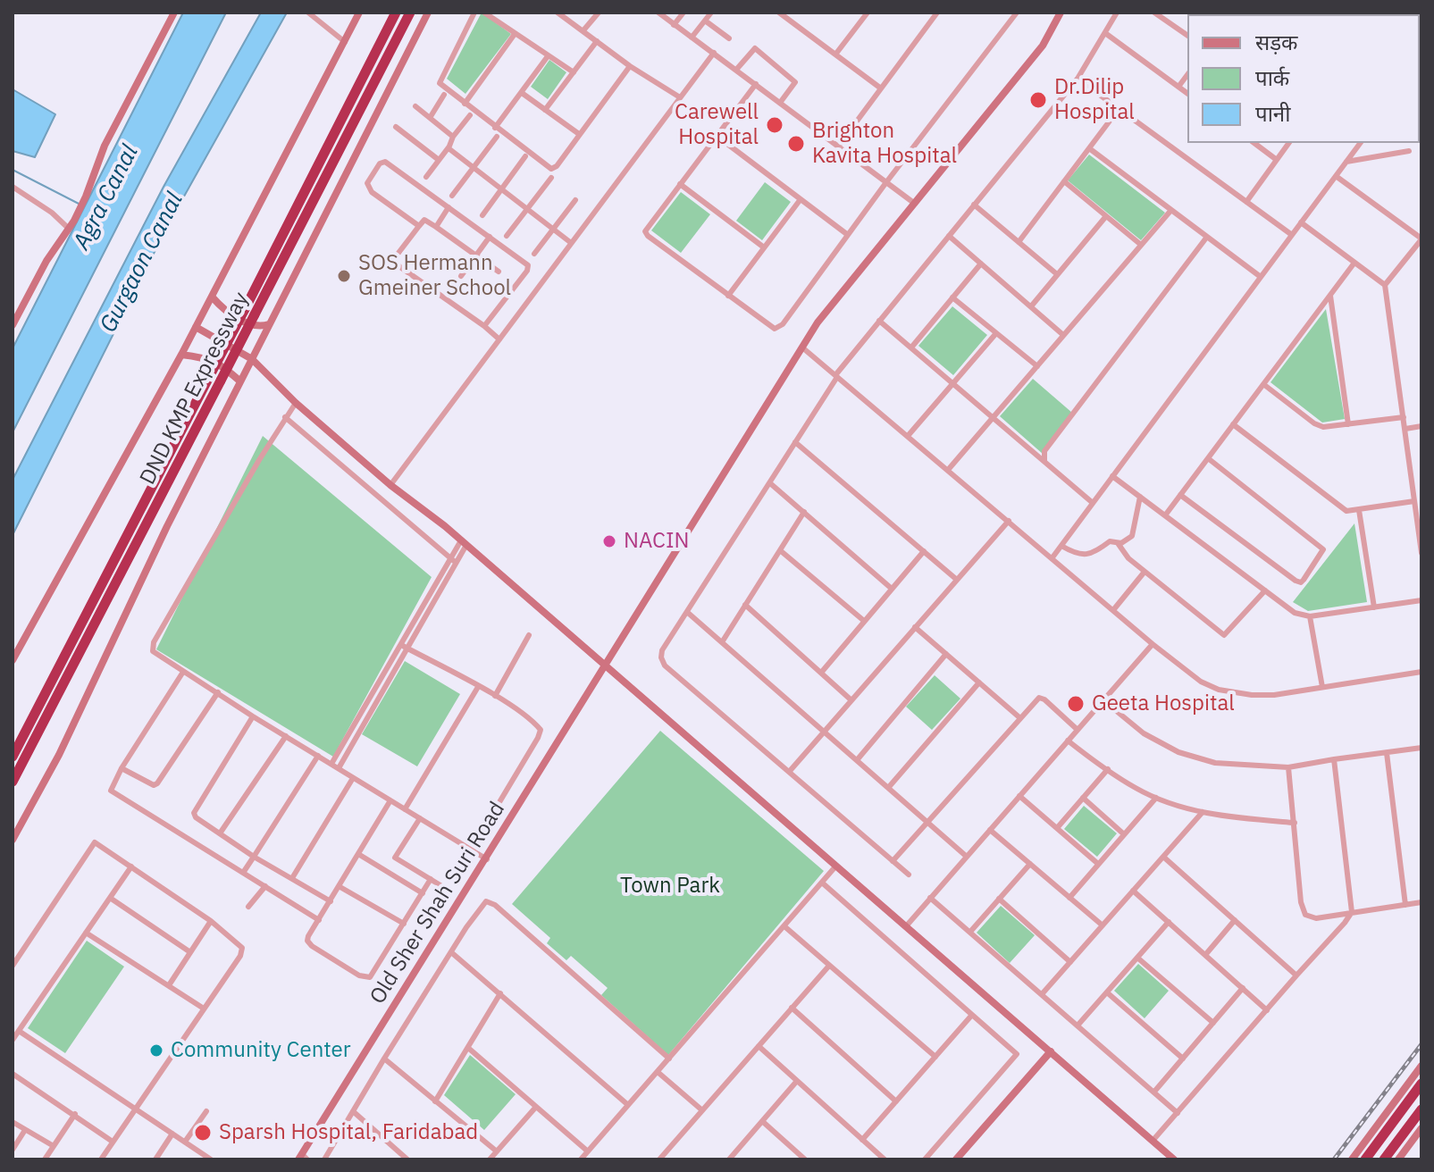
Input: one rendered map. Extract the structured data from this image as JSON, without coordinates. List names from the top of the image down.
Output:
{
  "streets": {
    "highway": ["DND KMP Expressway"],
    "street": ["Old Sher Shah Suri Road"]
  },
  "water": ["Agra Canal", "Gurgaon Canal"],
  "parks": ["Town Park"],
  "places": [
    "Dr.Dilip Hospital",
    "Carewell Hospital",
    "Brighton Kavita Hospital",
    "SOS Hermann Gmeiner School",
    "NACIN",
    "Geeta Hospital",
    "Community Center",
    "Sparsh Hospital, Faridabad"
  ],
  "legend": ["सड़क", "पार्क", "पानी"]
}
